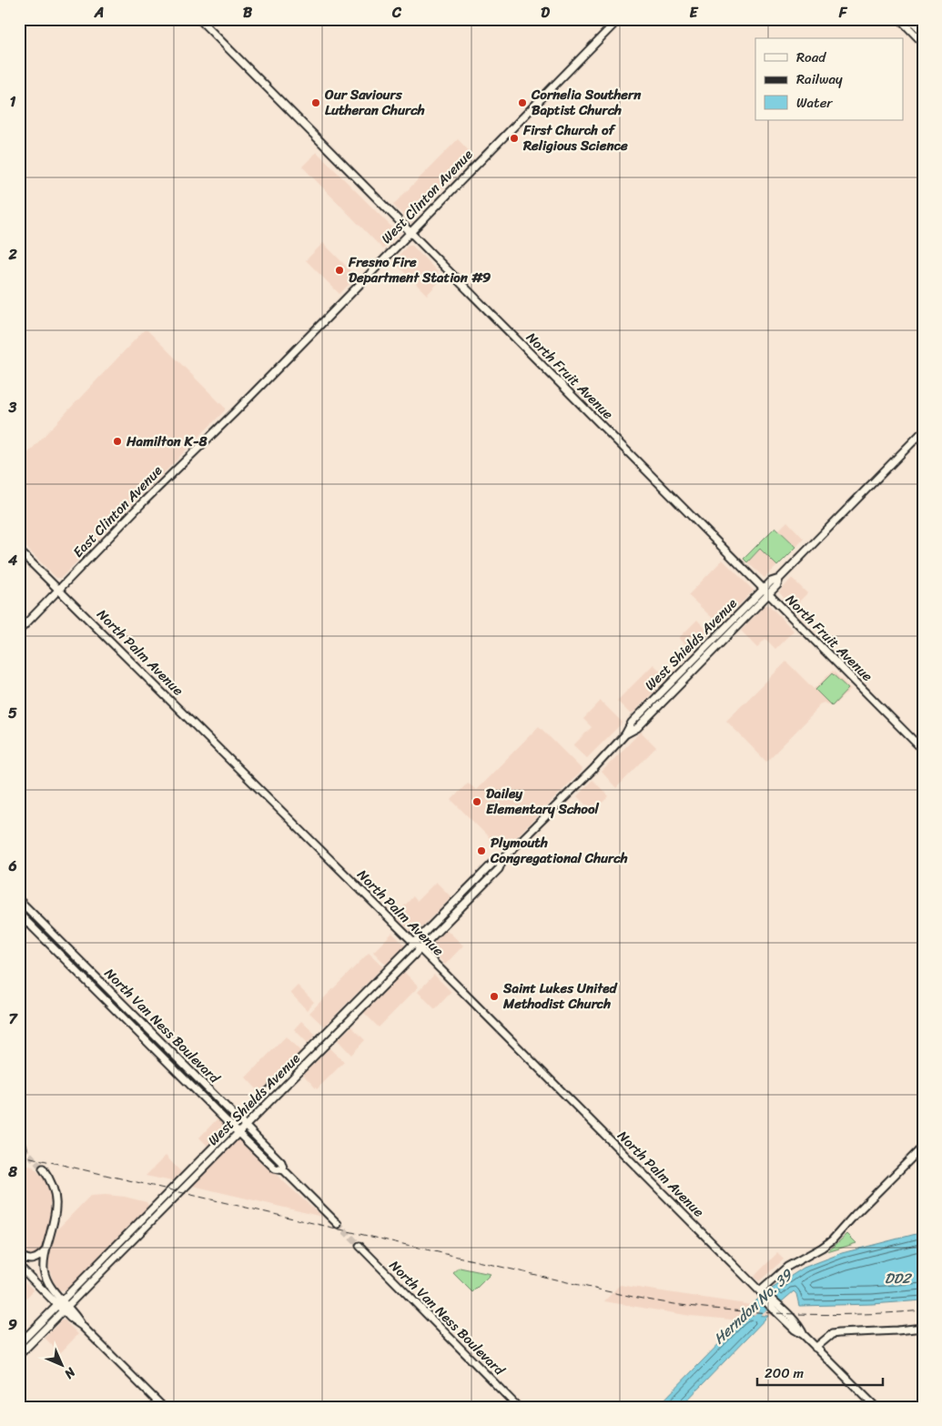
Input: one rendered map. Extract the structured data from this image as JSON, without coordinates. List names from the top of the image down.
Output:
{
  "streets": {
    "main road": [
      "West Clinton Avenue",
      "North Fruit Avenue",
      "East Clinton Avenue",
      "West Shields Avenue",
      "North Palm Avenue",
      "North Van Ness Boulevard"
    ]
  },
  "crossings": [
    ["West Clinton Avenue", "North Fruit Avenue"],
    ["West Clinton Avenue", "East Clinton Avenue"],
    ["North Fruit Avenue", "West Shields Avenue"],
    ["East Clinton Avenue", "North Palm Avenue"],
    ["West Shields Avenue", "North Palm Avenue"],
    ["West Shields Avenue", "North Van Ness Boulevard"]
  ],
  "water": ["DD2", "Herndon No. 39"],
  "places": [
    "Our Saviours Lutheran Church",
    "Cornelia Southern Baptist Church",
    "First Church of Religious Science",
    "Fresno Fire Department Station #9",
    "Hamilton K-8",
    "Dailey Elementary School",
    "Plymouth Congregational Church",
    "Saint Lukes United Methodist Church"
  ],
  "legend": ["Road", "Railway", "Water"],
  "scale_bar": "200 m",
  "north": "bottom right",
  "grid": {
    "columns": [
      "A",
      "B",
      "C",
      "D",
      "E",
      "F"
    ],
    "rows": [
      "1",
      "2",
      "3",
      "4",
      "5",
      "6",
      "7",
      "8",
      "9"
    ]
  }
}
